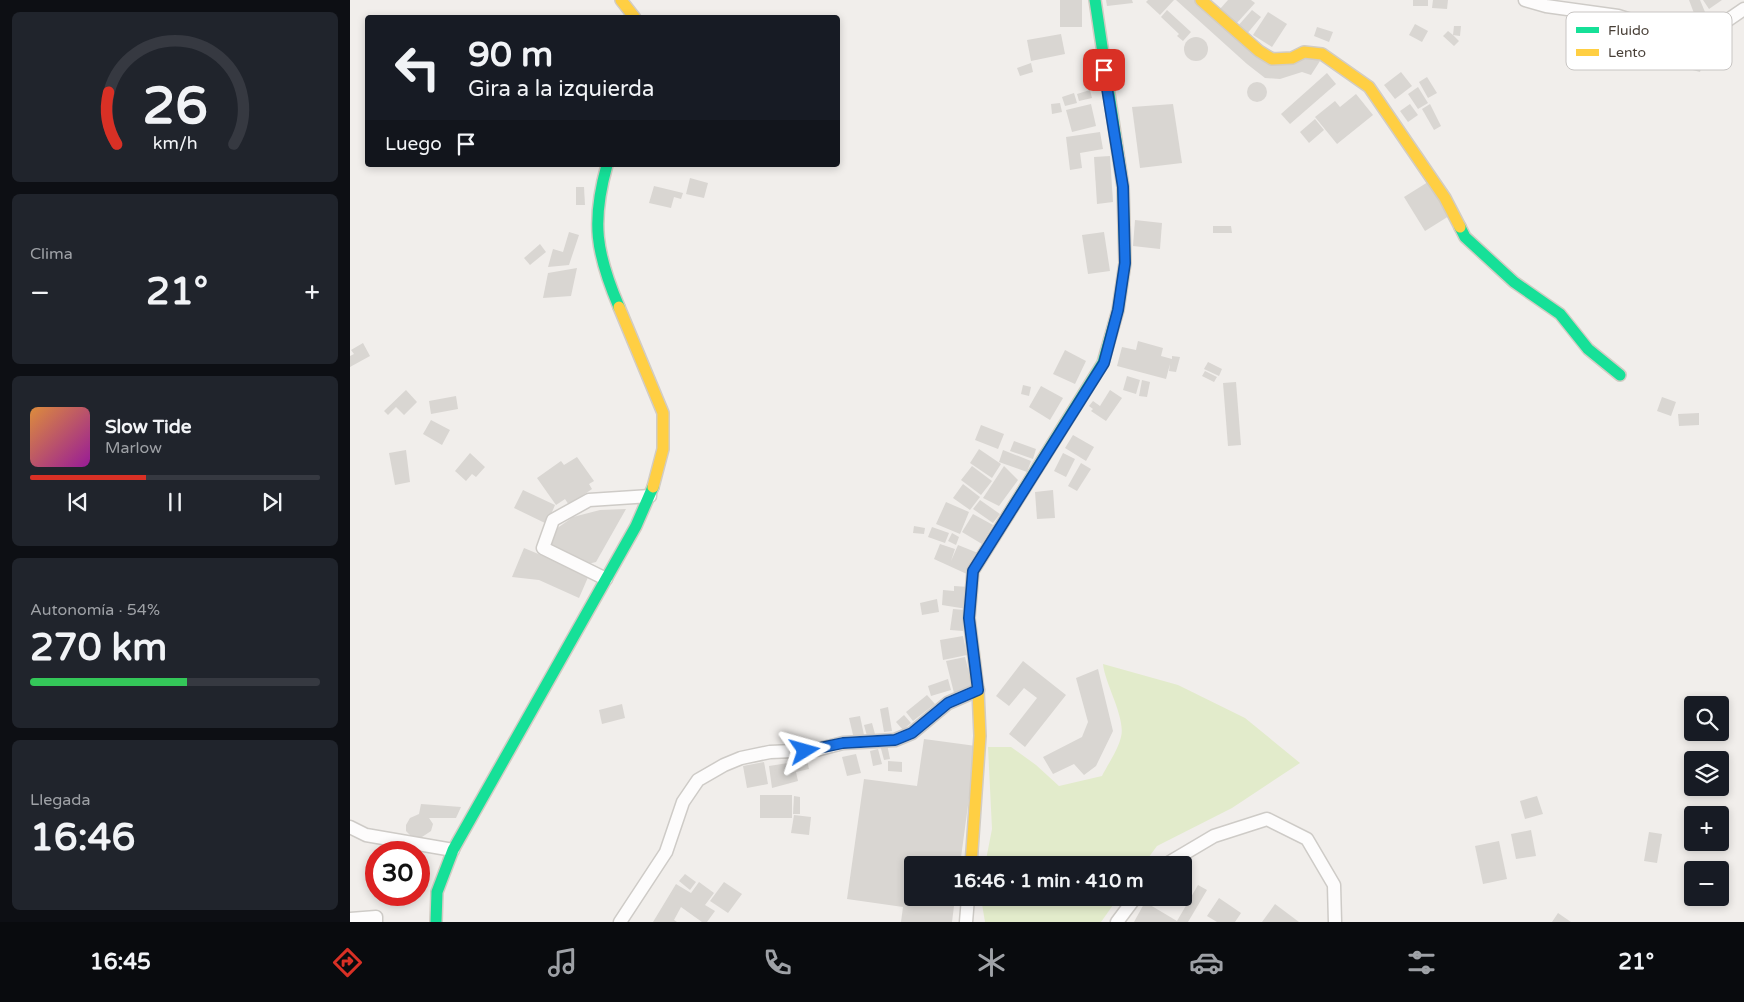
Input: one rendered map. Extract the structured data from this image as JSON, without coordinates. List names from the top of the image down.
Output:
{
  "legend": ["Fluido", "Lento"],
  "page": {
    "turn": ["90 m", "Gira a la izquierda"],
    "then": "Luego",
    "tile": [
      "Clima",
      ["Autonomía · 54%", "270 km"],
      ["Llegada", "16:46"]
    ],
    "heat": ["−", "21°", "+"],
    "song": ["Slow Tide", "Marlow"],
    "map_buttons": ["+", "−"],
    "limit": "30",
    "trip": "16:46 · 1 min · 410 m",
    "tabs": ["16:45", "21°"],
    "gauge": ["26", "km/h"]
  }
}
